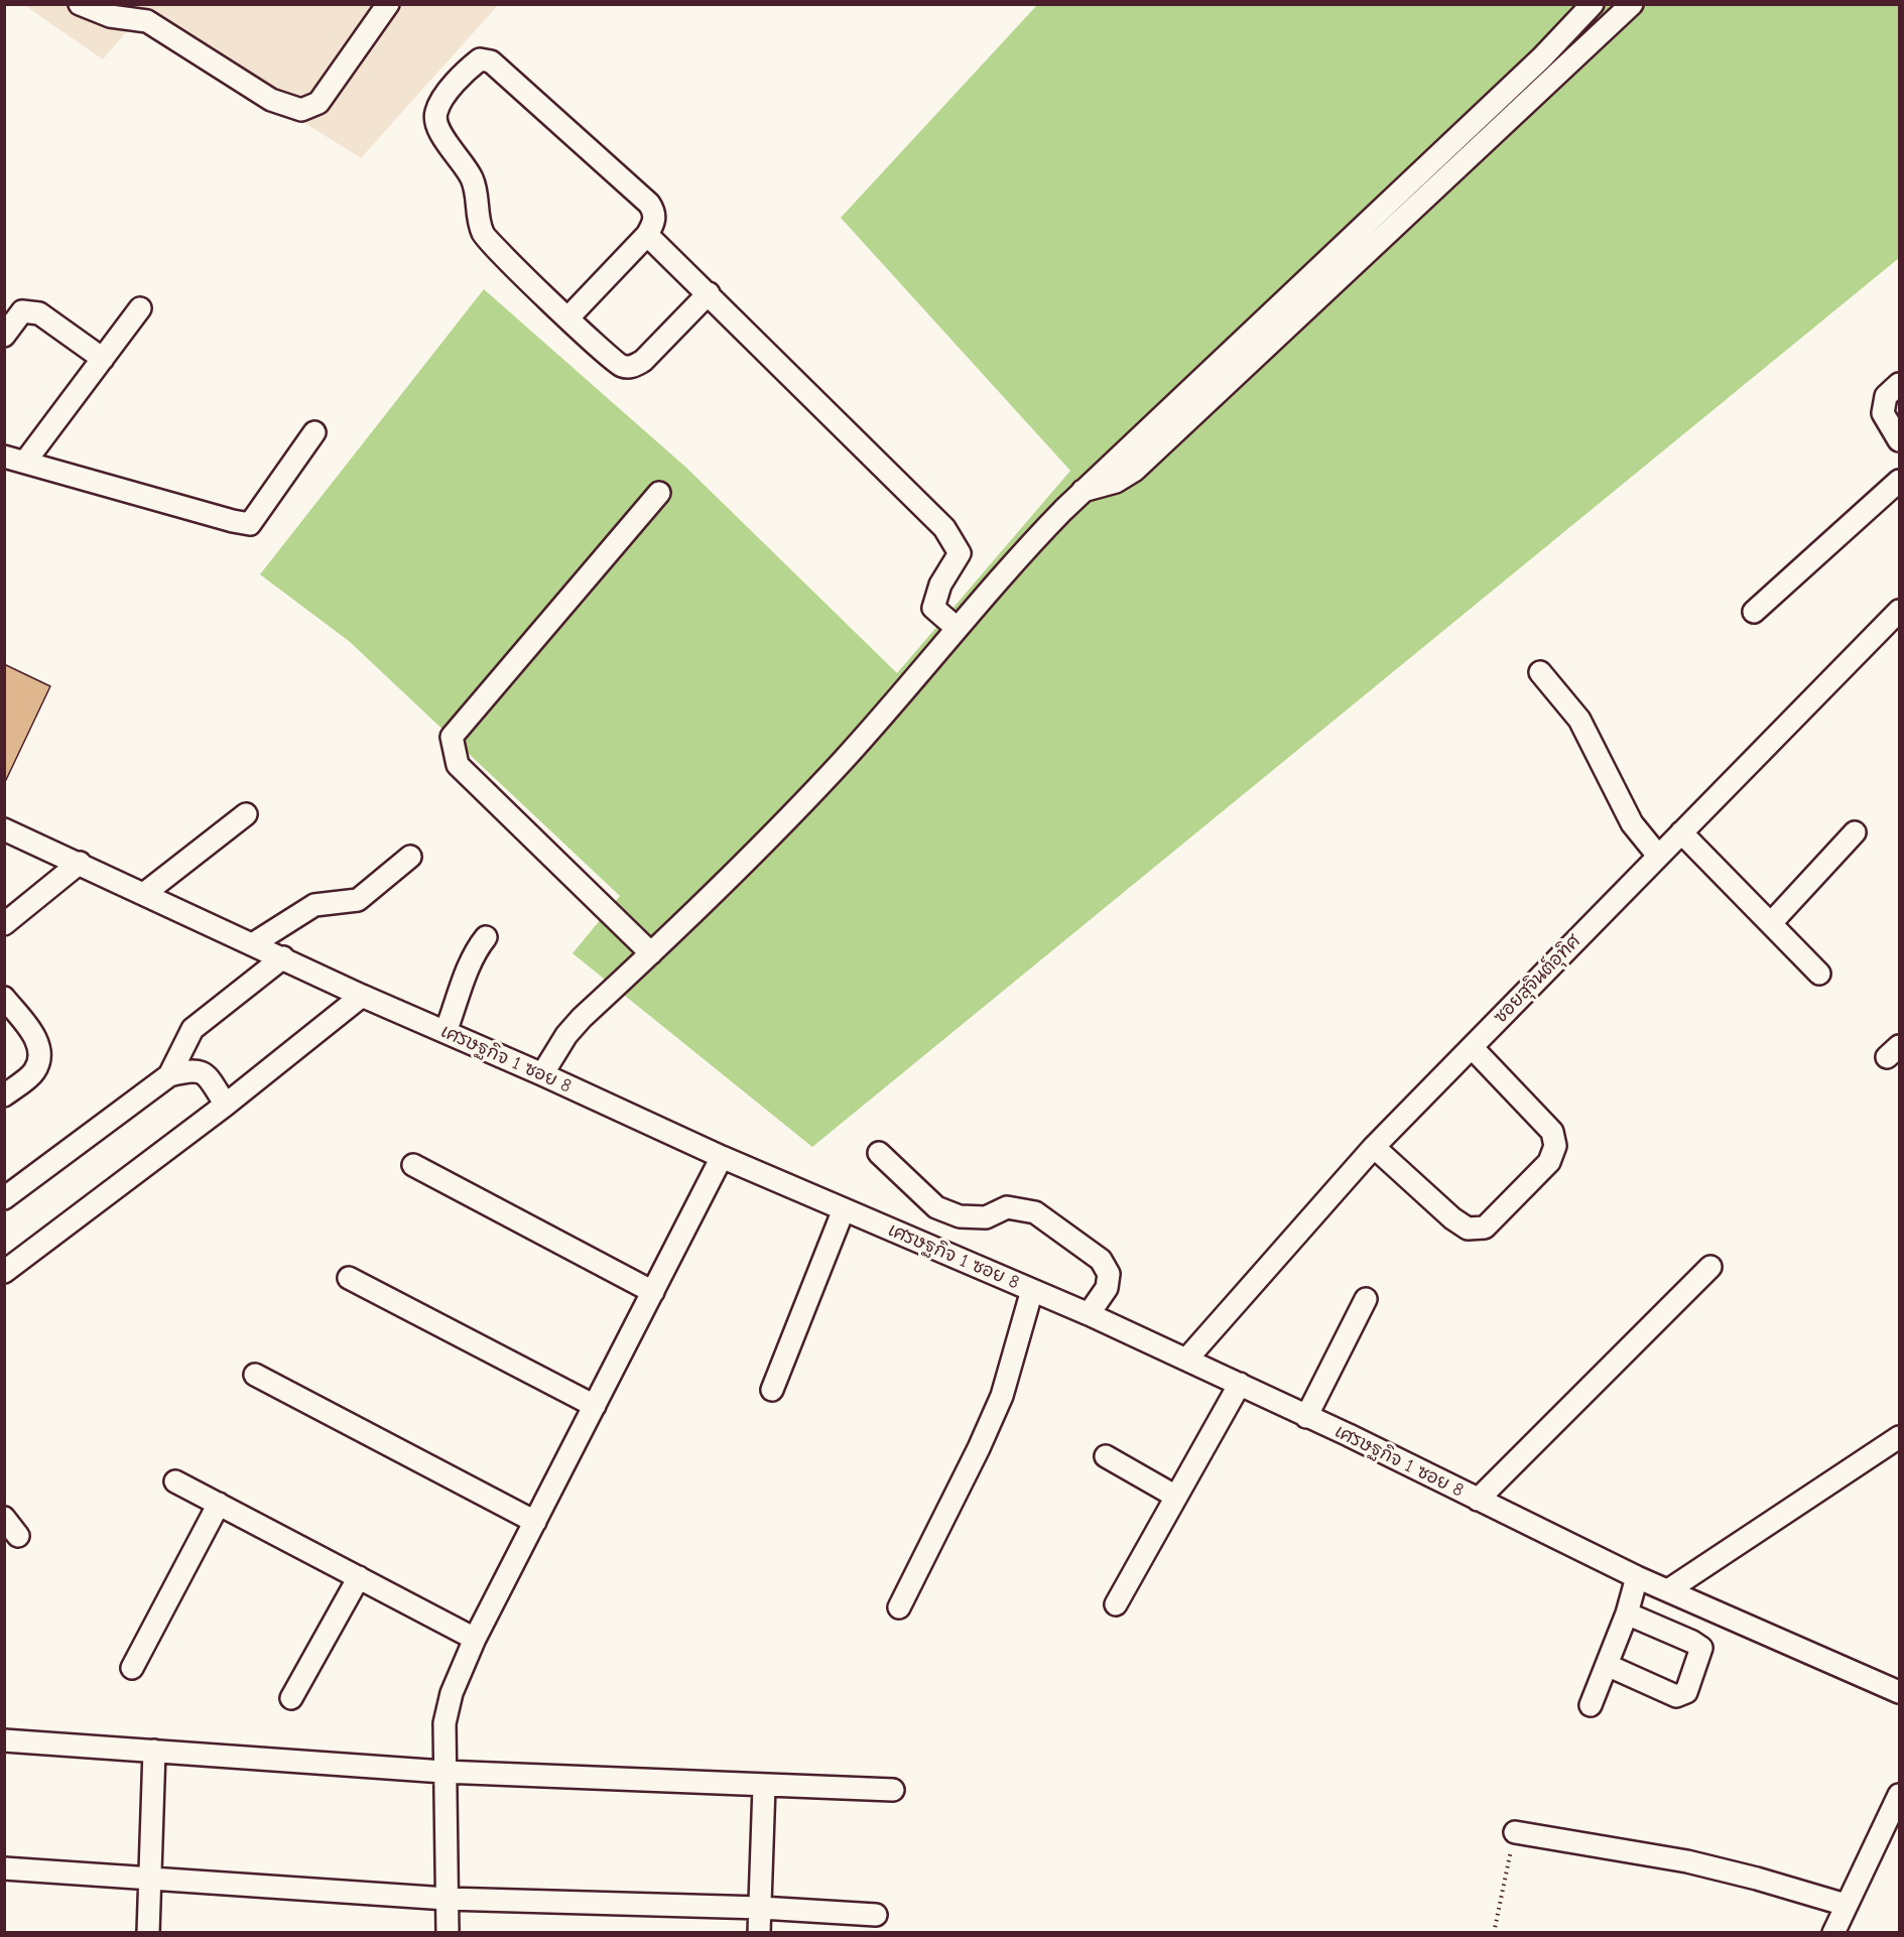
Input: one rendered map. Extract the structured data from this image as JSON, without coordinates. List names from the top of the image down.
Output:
{
  "streets": {
    "street": ["ซอยสุจินต์อุทิศ", "เศรษฐกิจ 1 ซอย 8"]
  },
  "crossings": [
    ["ซอยสุจินต์อุทิศ", "เศรษฐกิจ 1 ซอย 8"]
  ]
}
